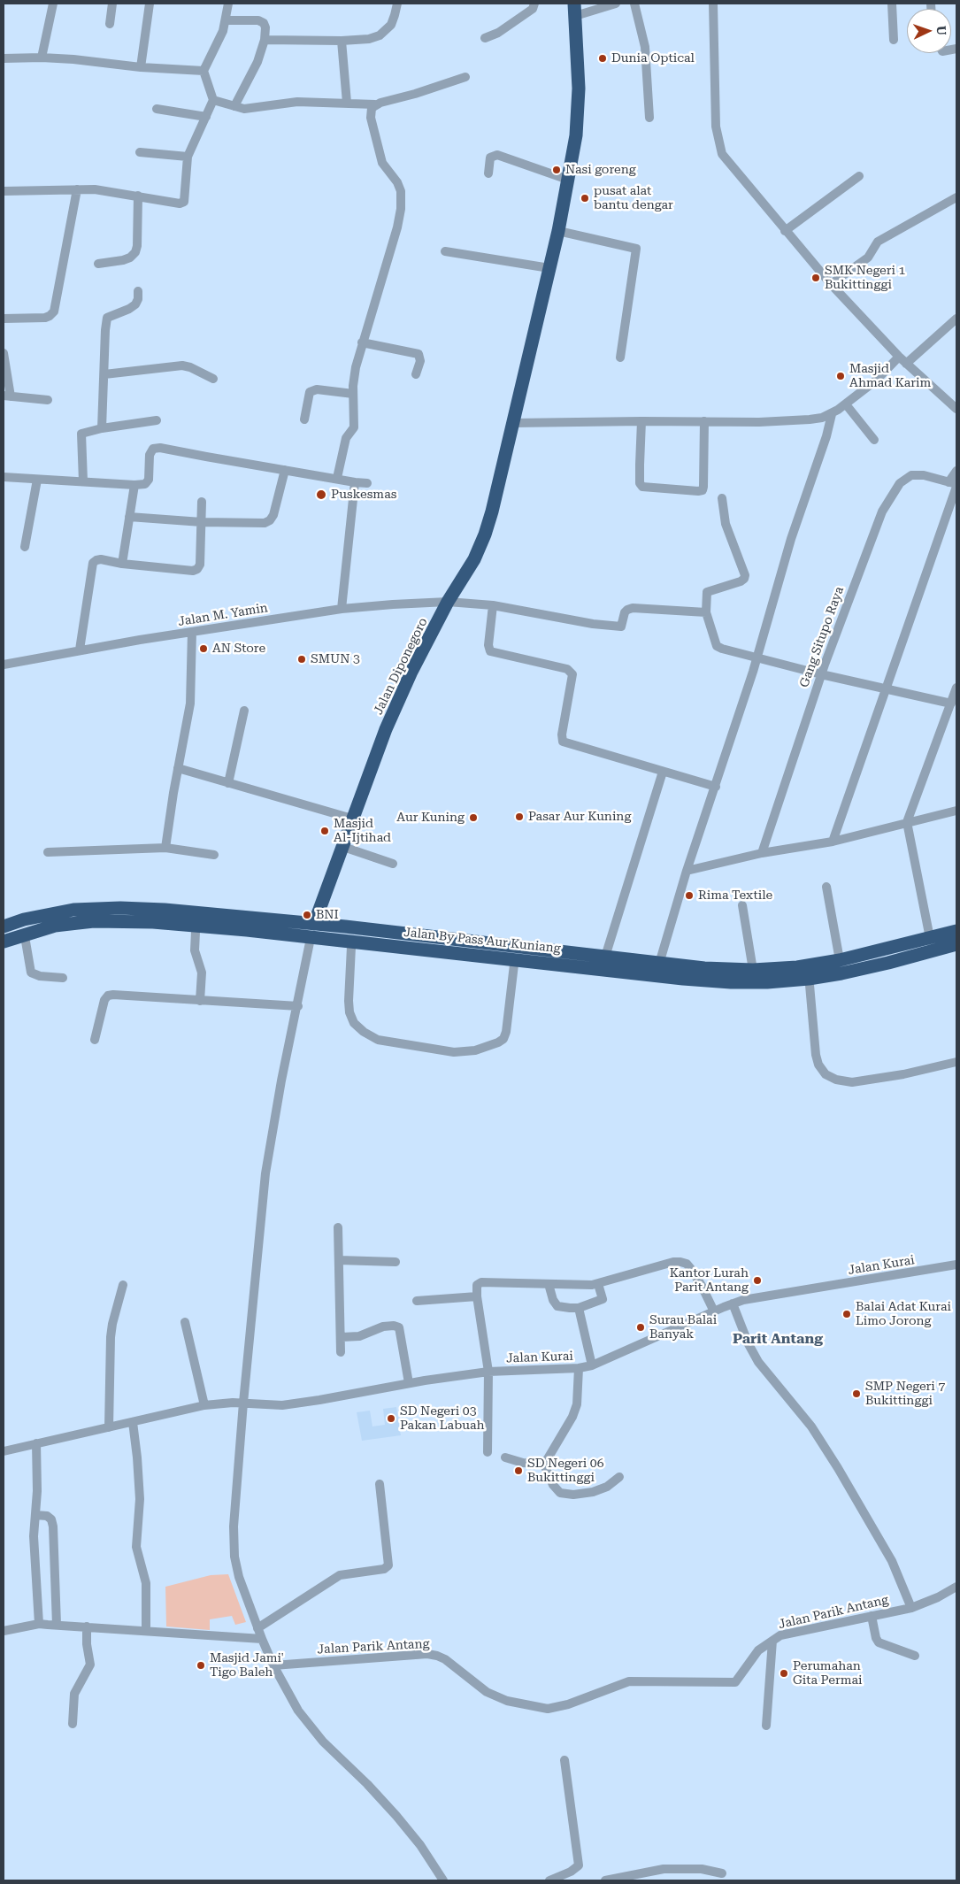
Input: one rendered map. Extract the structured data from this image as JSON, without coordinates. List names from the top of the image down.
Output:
{
  "streets": {
    "highway": ["Jalan Diponegoro", "Jalan By Pass Aur Kuniang"],
    "street": [
      "Jalan M. Yamin",
      "Gang Situpo Raya",
      "Jalan Kurai",
      "Jalan Parik Antang"
    ]
  },
  "crossings": [
    ["Jalan M. Yamin", "Jalan Diponegoro"],
    ["Jalan Diponegoro", "Jalan By Pass Aur Kuniang"]
  ],
  "districts": ["Parit Antang"],
  "places": [
    "Dunia Optical",
    "Nasi goreng",
    "pusat alat bantu dengar",
    "SMK Negeri 1 Bukittinggi",
    "Masjid Ahmad Karim",
    "Puskesmas",
    "AN Store",
    "SMUN 3",
    "Pasar Aur Kuning",
    "Aur Kuning",
    "Masjid Al-Ijtihad",
    "Rima Textile",
    "BNI",
    "Kantor Lurah Parit Antang",
    "Balai Adat Kurai Limo Jorong",
    "Surau Balai Banyak",
    "SMP Negeri 7 Bukittinggi",
    "SD Negeri 03 Pakan Labuah",
    "SD Negeri 06 Bukittinggi",
    "Masjid Jami' Tigo Baleh",
    "Perumahan Gita Permai"
  ],
  "north": "right"
}
